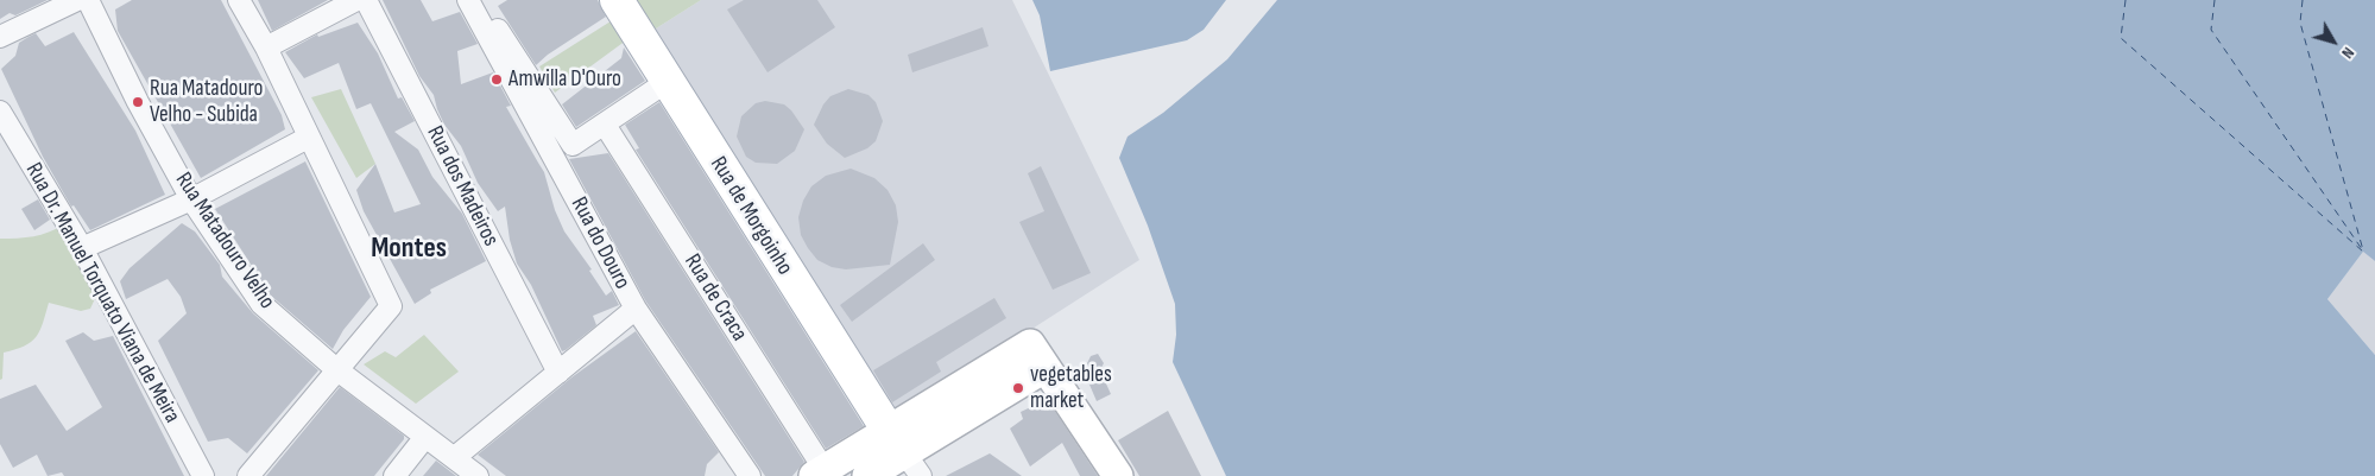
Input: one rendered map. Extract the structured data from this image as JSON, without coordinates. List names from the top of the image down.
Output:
{
  "streets": {
    "main road": ["Rua de Morgoinho"],
    "street": [
      "Rua dos Madeiros",
      "Rua Matadouro Velho",
      "Rua do Douro",
      "Rua Dr. Manuel Torquato Viana de Meira",
      "Rua de Craca"
    ]
  },
  "districts": ["Montes"],
  "places": ["Amwilla D'Ouro", "Rua Matadouro Velho - Subida", "vegetables market"],
  "north": "bottom right"
}
